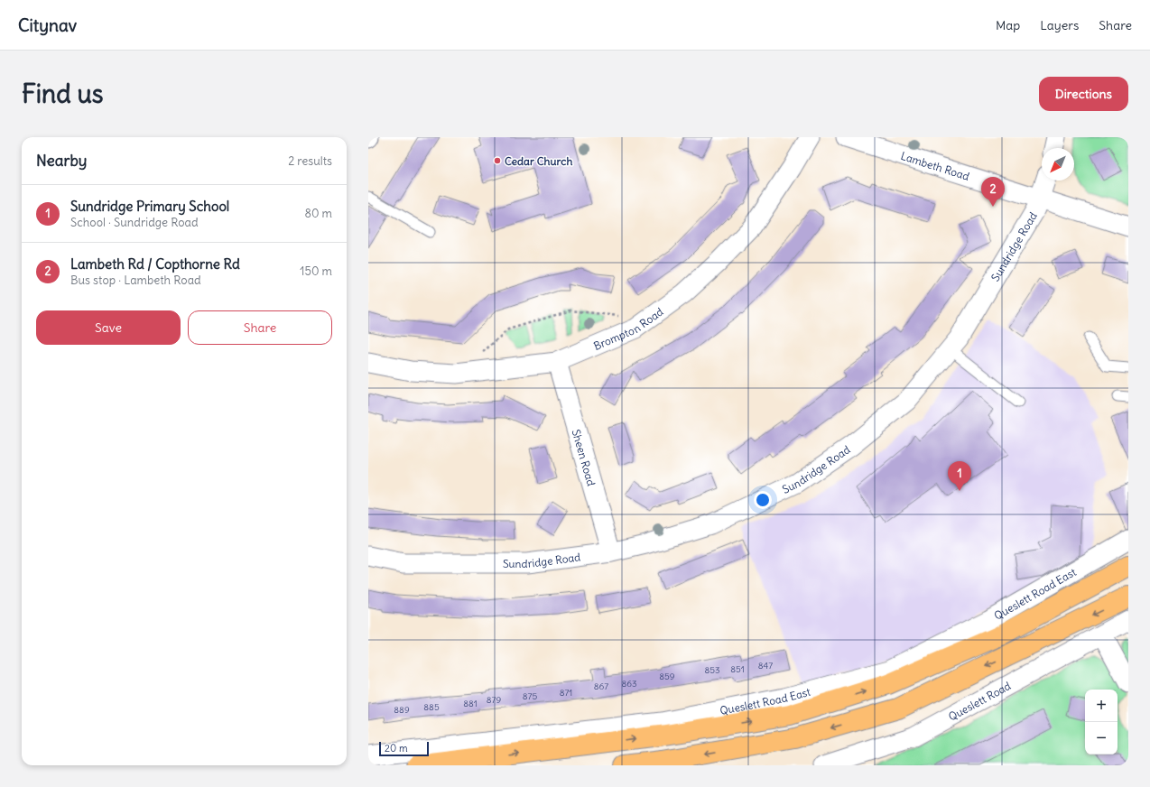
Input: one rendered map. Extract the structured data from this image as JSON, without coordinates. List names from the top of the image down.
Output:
{
  "streets": {
    "highway": ["Queslett Road East"],
    "street": [
      "Lambeth Road",
      "Sundridge Road",
      "Brompton Road",
      "Sheen Road",
      "Queslett Road"
    ]
  },
  "crossings": [
    ["Lambeth Road", "Sundridge Road"],
    ["Sundridge Road", "Sheen Road"],
    ["Brompton Road", "Sheen Road"]
  ],
  "places": ["Cedar Church"],
  "house_numbers": [
    "847",
    "851",
    "853",
    "859",
    "863",
    "867",
    "871",
    "875",
    "879",
    "881",
    "885",
    "889"
  ],
  "scale_bar": "20 m",
  "north": "bottom left",
  "page": {
    "header": "Citynav",
    "nav": ["Map", "Layers", "Share"],
    "buttons": [
      "Directions",
      ["Save", "Share"]
    ],
    "title": "Find us",
    "heading": ["Nearby", "2 results"],
    "pins": ["2", "1"],
    "list": [
      {
        "mark": "1",
        "name": "Sundridge Primary School",
        "note": "School · Sundridge Road",
        "value": "80 m"
      },
      {
        "mark": "2",
        "name": "Lambeth Rd / Copthorne Rd",
        "note": "Bus stop · Lambeth Road",
        "value": "150 m"
      }
    ],
    "map_buttons": ["+", "−"],
    "scale": "20 m"
  }
}
